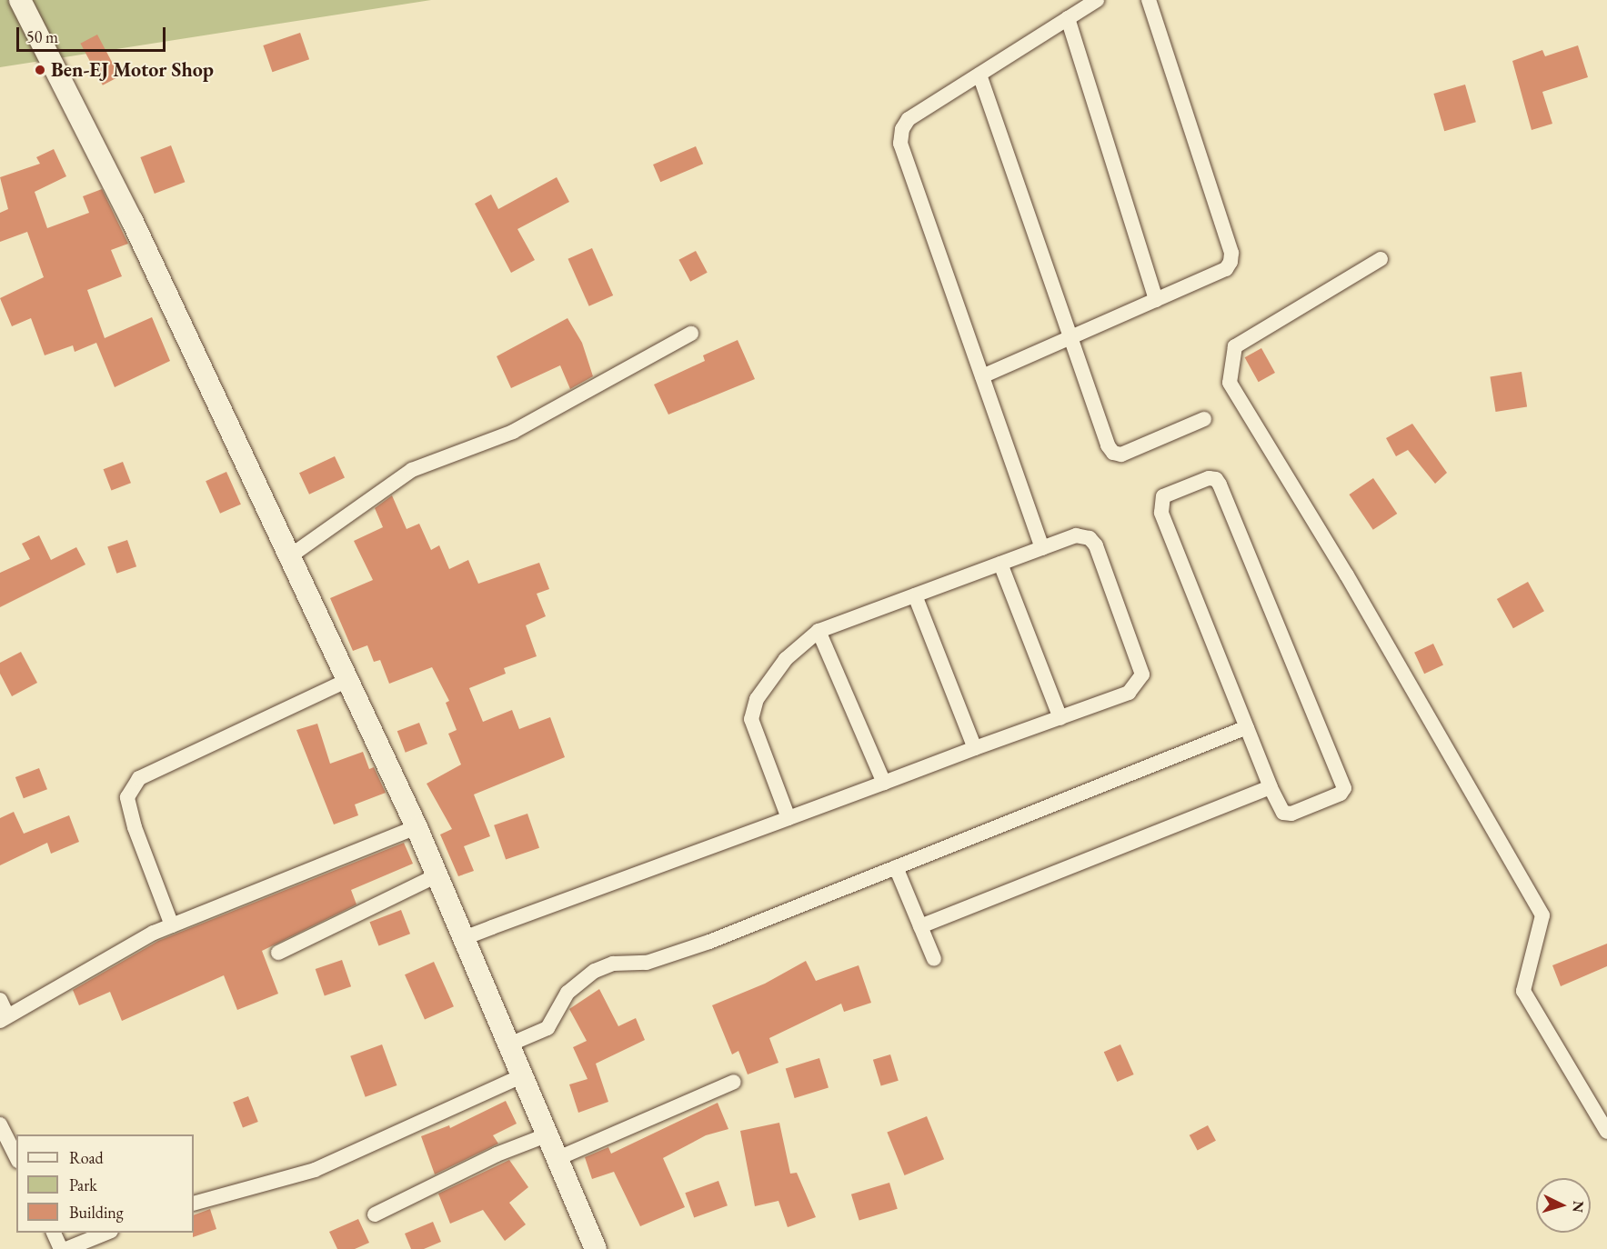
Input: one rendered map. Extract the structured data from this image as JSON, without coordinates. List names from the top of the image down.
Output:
{
  "places": ["Ben-EJ Motor Shop"],
  "legend": ["Road", "Park", "Building"],
  "scale_bar": "50 m",
  "north": "right"
}
